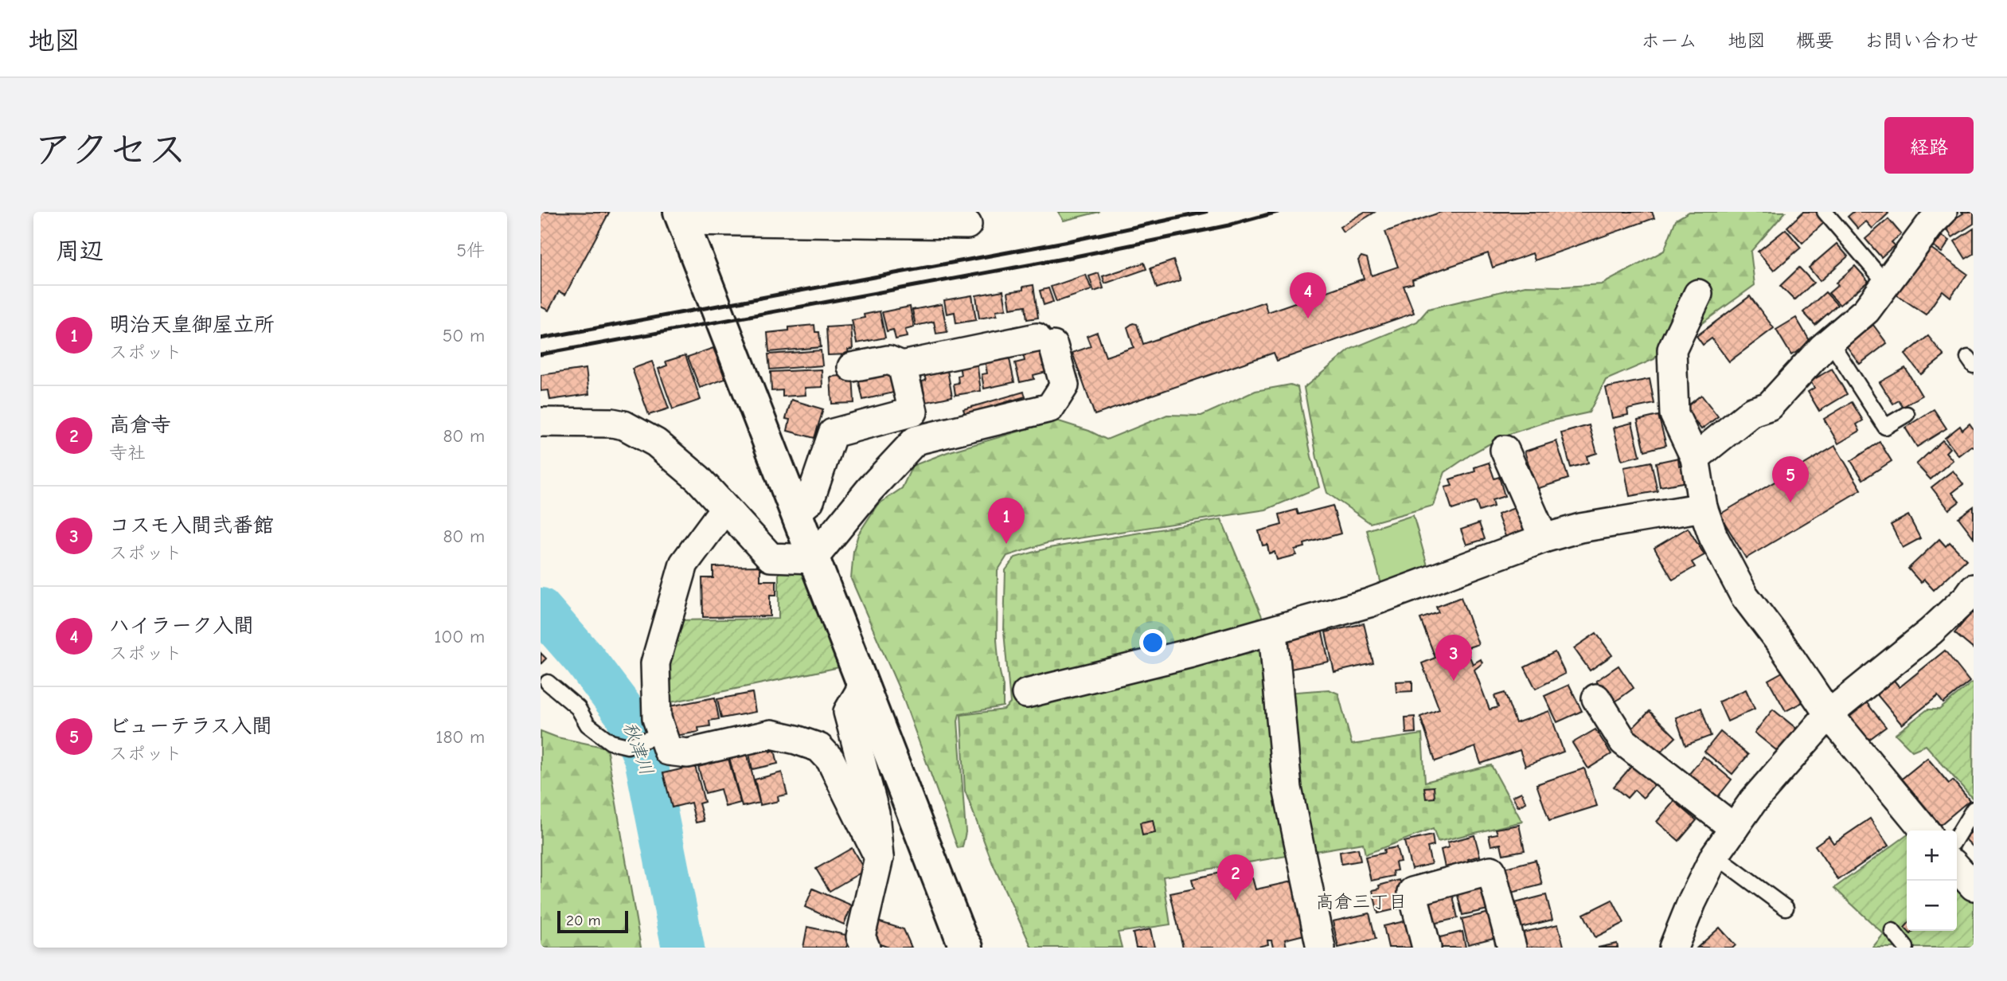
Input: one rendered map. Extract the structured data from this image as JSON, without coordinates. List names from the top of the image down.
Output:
{
  "districts": ["高倉三丁目"],
  "water": ["秋津川"],
  "scale_bar": "20 m",
  "page": {
    "header": "地図",
    "nav": [
      "ホーム",
      "地図",
      "概要",
      "お問い合わせ"
    ],
    "title": "アクセス",
    "buttons": "経路",
    "heading": ["周辺", "5件"],
    "pins": [
      "4",
      "5",
      "1",
      "3",
      "2"
    ],
    "list": [
      {
        "mark": "1",
        "name": "明治天皇御屋立所",
        "note": "スポット",
        "value": "50 m"
      },
      {
        "mark": "2",
        "name": "高倉寺",
        "note": "寺社",
        "value": "80 m"
      },
      {
        "mark": "3",
        "name": "コスモ入間弐番館",
        "note": "スポット",
        "value": "80 m"
      },
      {
        "mark": "4",
        "name": "ハイラーク入間",
        "note": "スポット",
        "value": "100 m"
      },
      {
        "mark": "5",
        "name": "ビューテラス入間",
        "note": "スポット",
        "value": "180 m"
      }
    ],
    "map_buttons": ["+", "−"],
    "scale": "20 m"
  }
}
